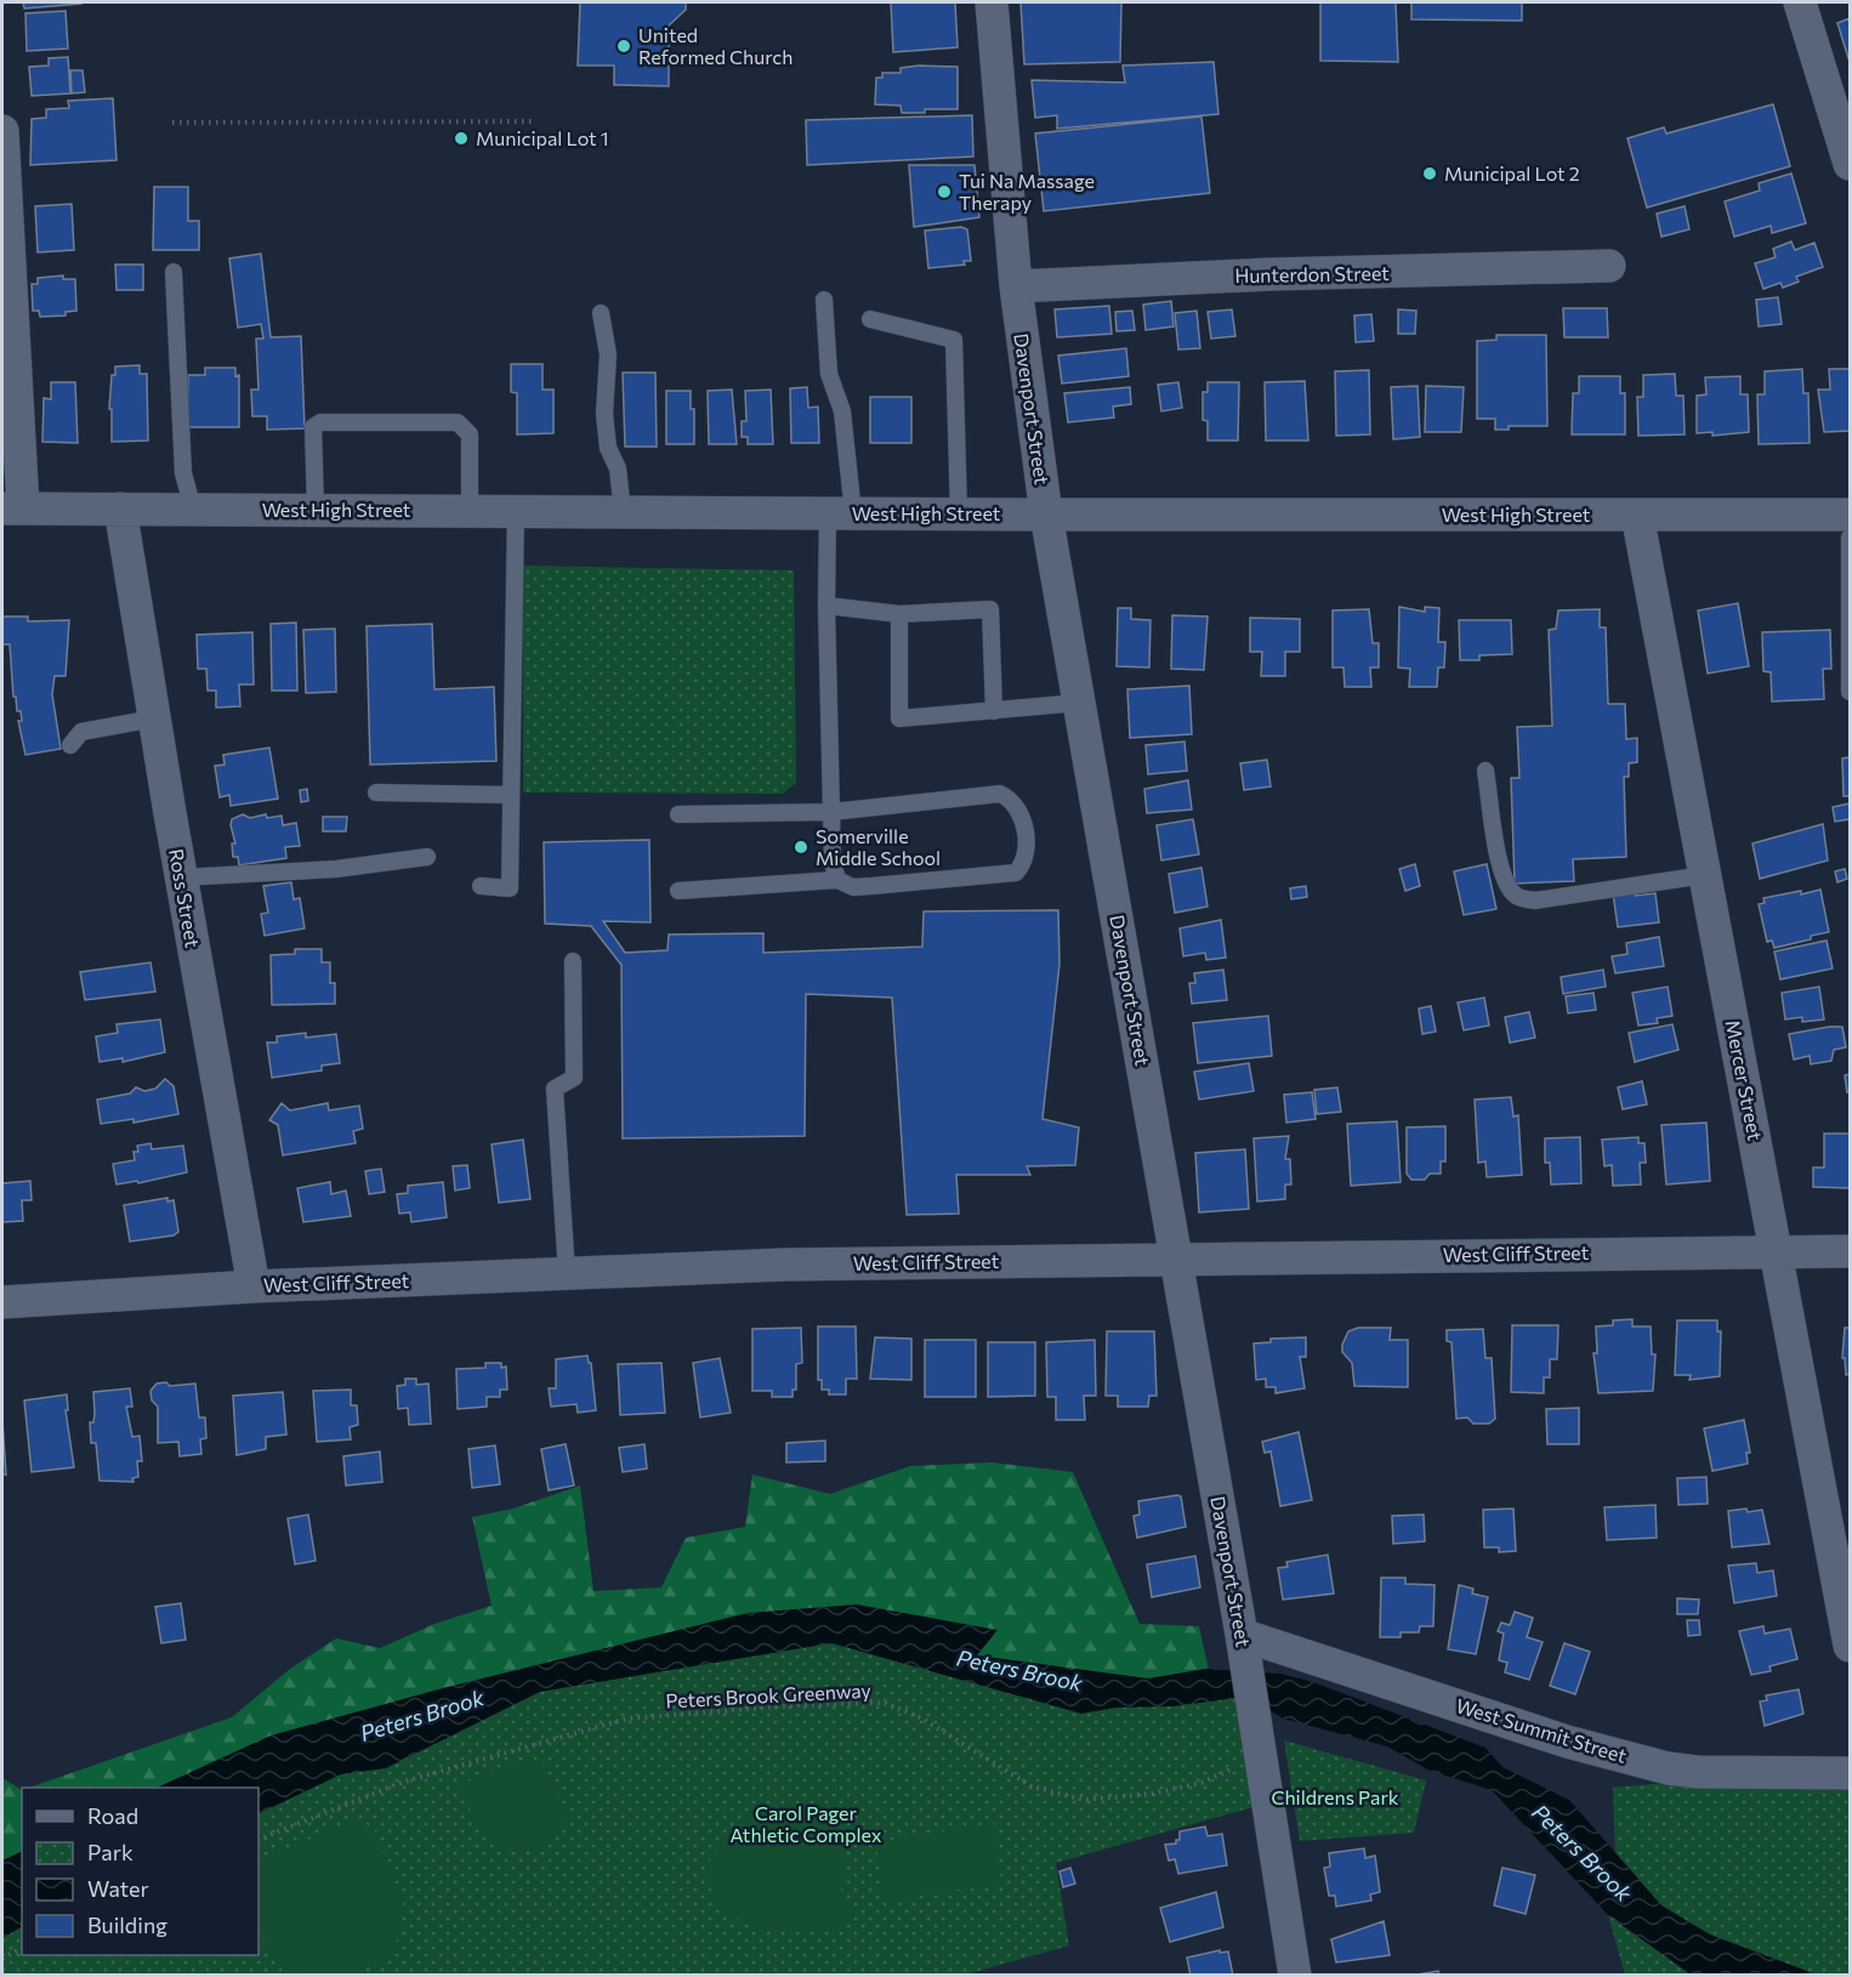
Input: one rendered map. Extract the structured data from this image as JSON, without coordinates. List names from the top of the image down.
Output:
{
  "streets": {
    "street": [
      "Hunterdon Street",
      "Davenport Street",
      "West High Street",
      "Ross Street",
      "Mercer Street",
      "West Cliff Street",
      "West Summit Street"
    ],
    "path": ["Peters Brook Greenway"]
  },
  "crossings": [
    ["Hunterdon Street", "Davenport Street"],
    ["Davenport Street", "West High Street"],
    ["Davenport Street", "West Cliff Street"],
    ["Davenport Street", "West Summit Street"],
    ["West High Street", "Ross Street"],
    ["West High Street", "Mercer Street"],
    ["Ross Street", "West Cliff Street"],
    ["Mercer Street", "West Cliff Street"]
  ],
  "water": ["Peters Brook"],
  "parks": ["Childrens Park", "Carol Pager Athletic Complex"],
  "places": [
    "United Reformed Church",
    "Municipal Lot 1",
    "Municipal Lot 2",
    "Tui Na Massage Therapy",
    "Somerville Middle School"
  ],
  "legend": [
    "Road",
    "Park",
    "Water",
    "Building"
  ]
}
